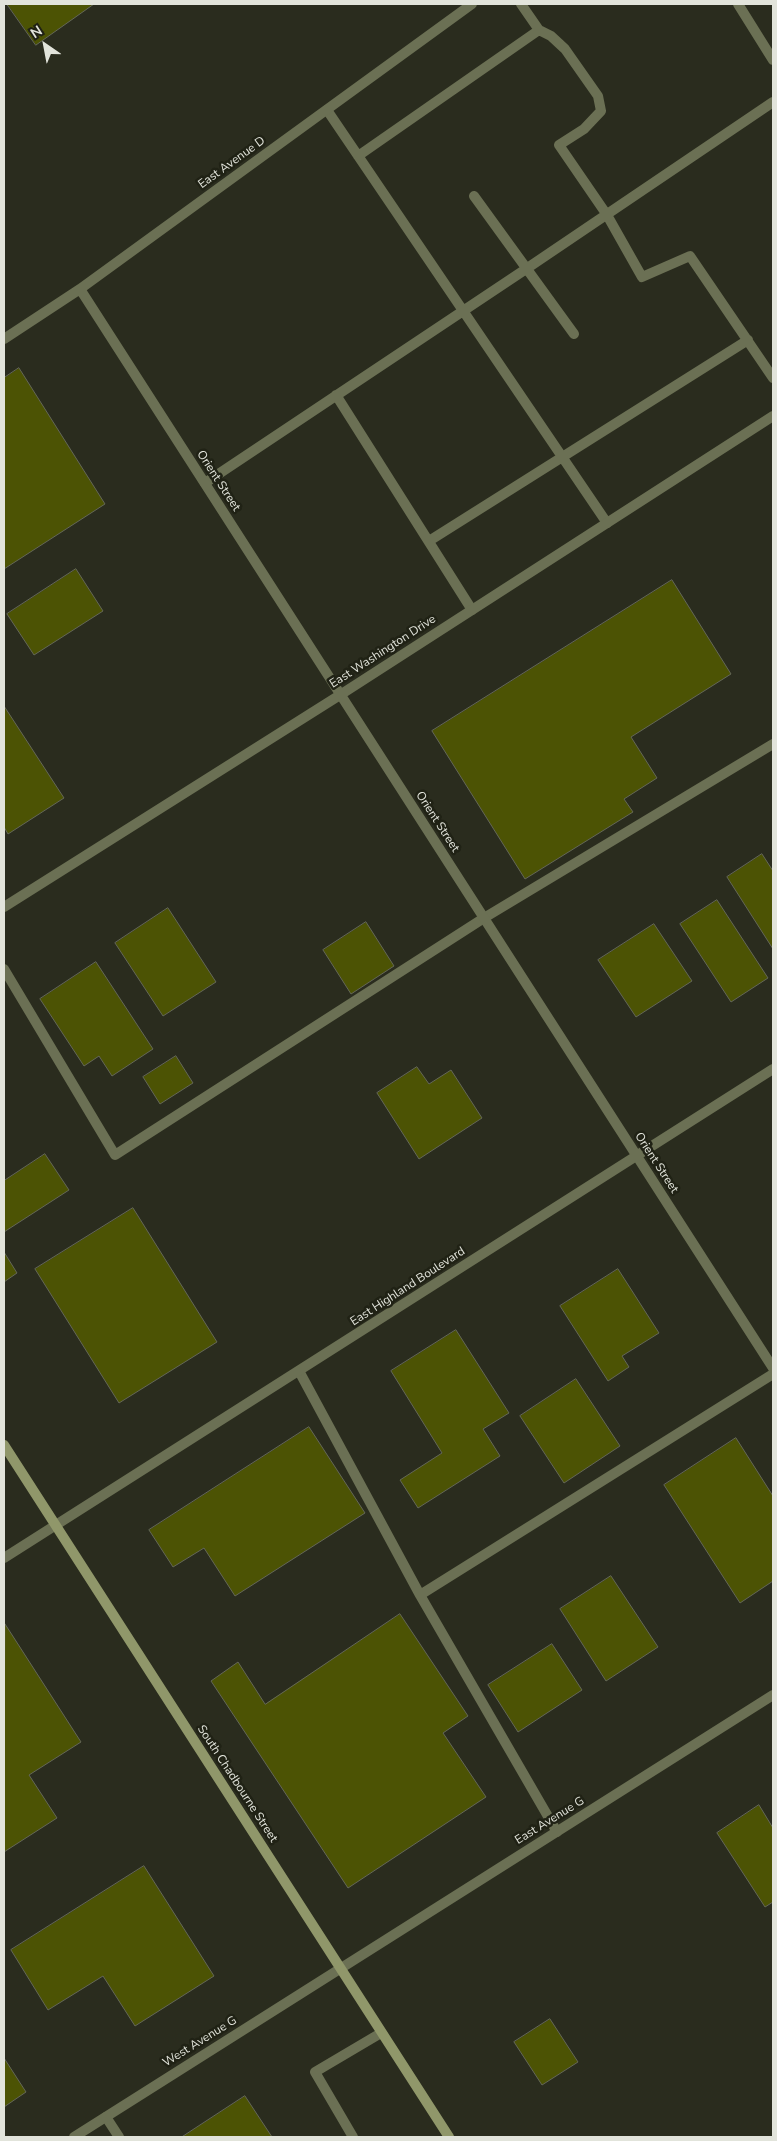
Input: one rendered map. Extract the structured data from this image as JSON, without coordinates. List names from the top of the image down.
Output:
{
  "streets": {
    "main road": ["South Chadbourne Street"],
    "street": [
      "East Avenue D",
      "Orient Street",
      "East Washington Drive",
      "East Highland Boulevard",
      "East Avenue G",
      "West Avenue G"
    ]
  },
  "crossings": [
    ["East Avenue D", "Orient Street"],
    ["Orient Street", "East Washington Drive"],
    ["Orient Street", "East Highland Boulevard"],
    ["East Highland Boulevard", "South Chadbourne Street"],
    ["South Chadbourne Street", "East Avenue G"],
    ["South Chadbourne Street", "West Avenue G"],
    ["East Avenue G", "West Avenue G"]
  ],
  "north": "top left"
}
